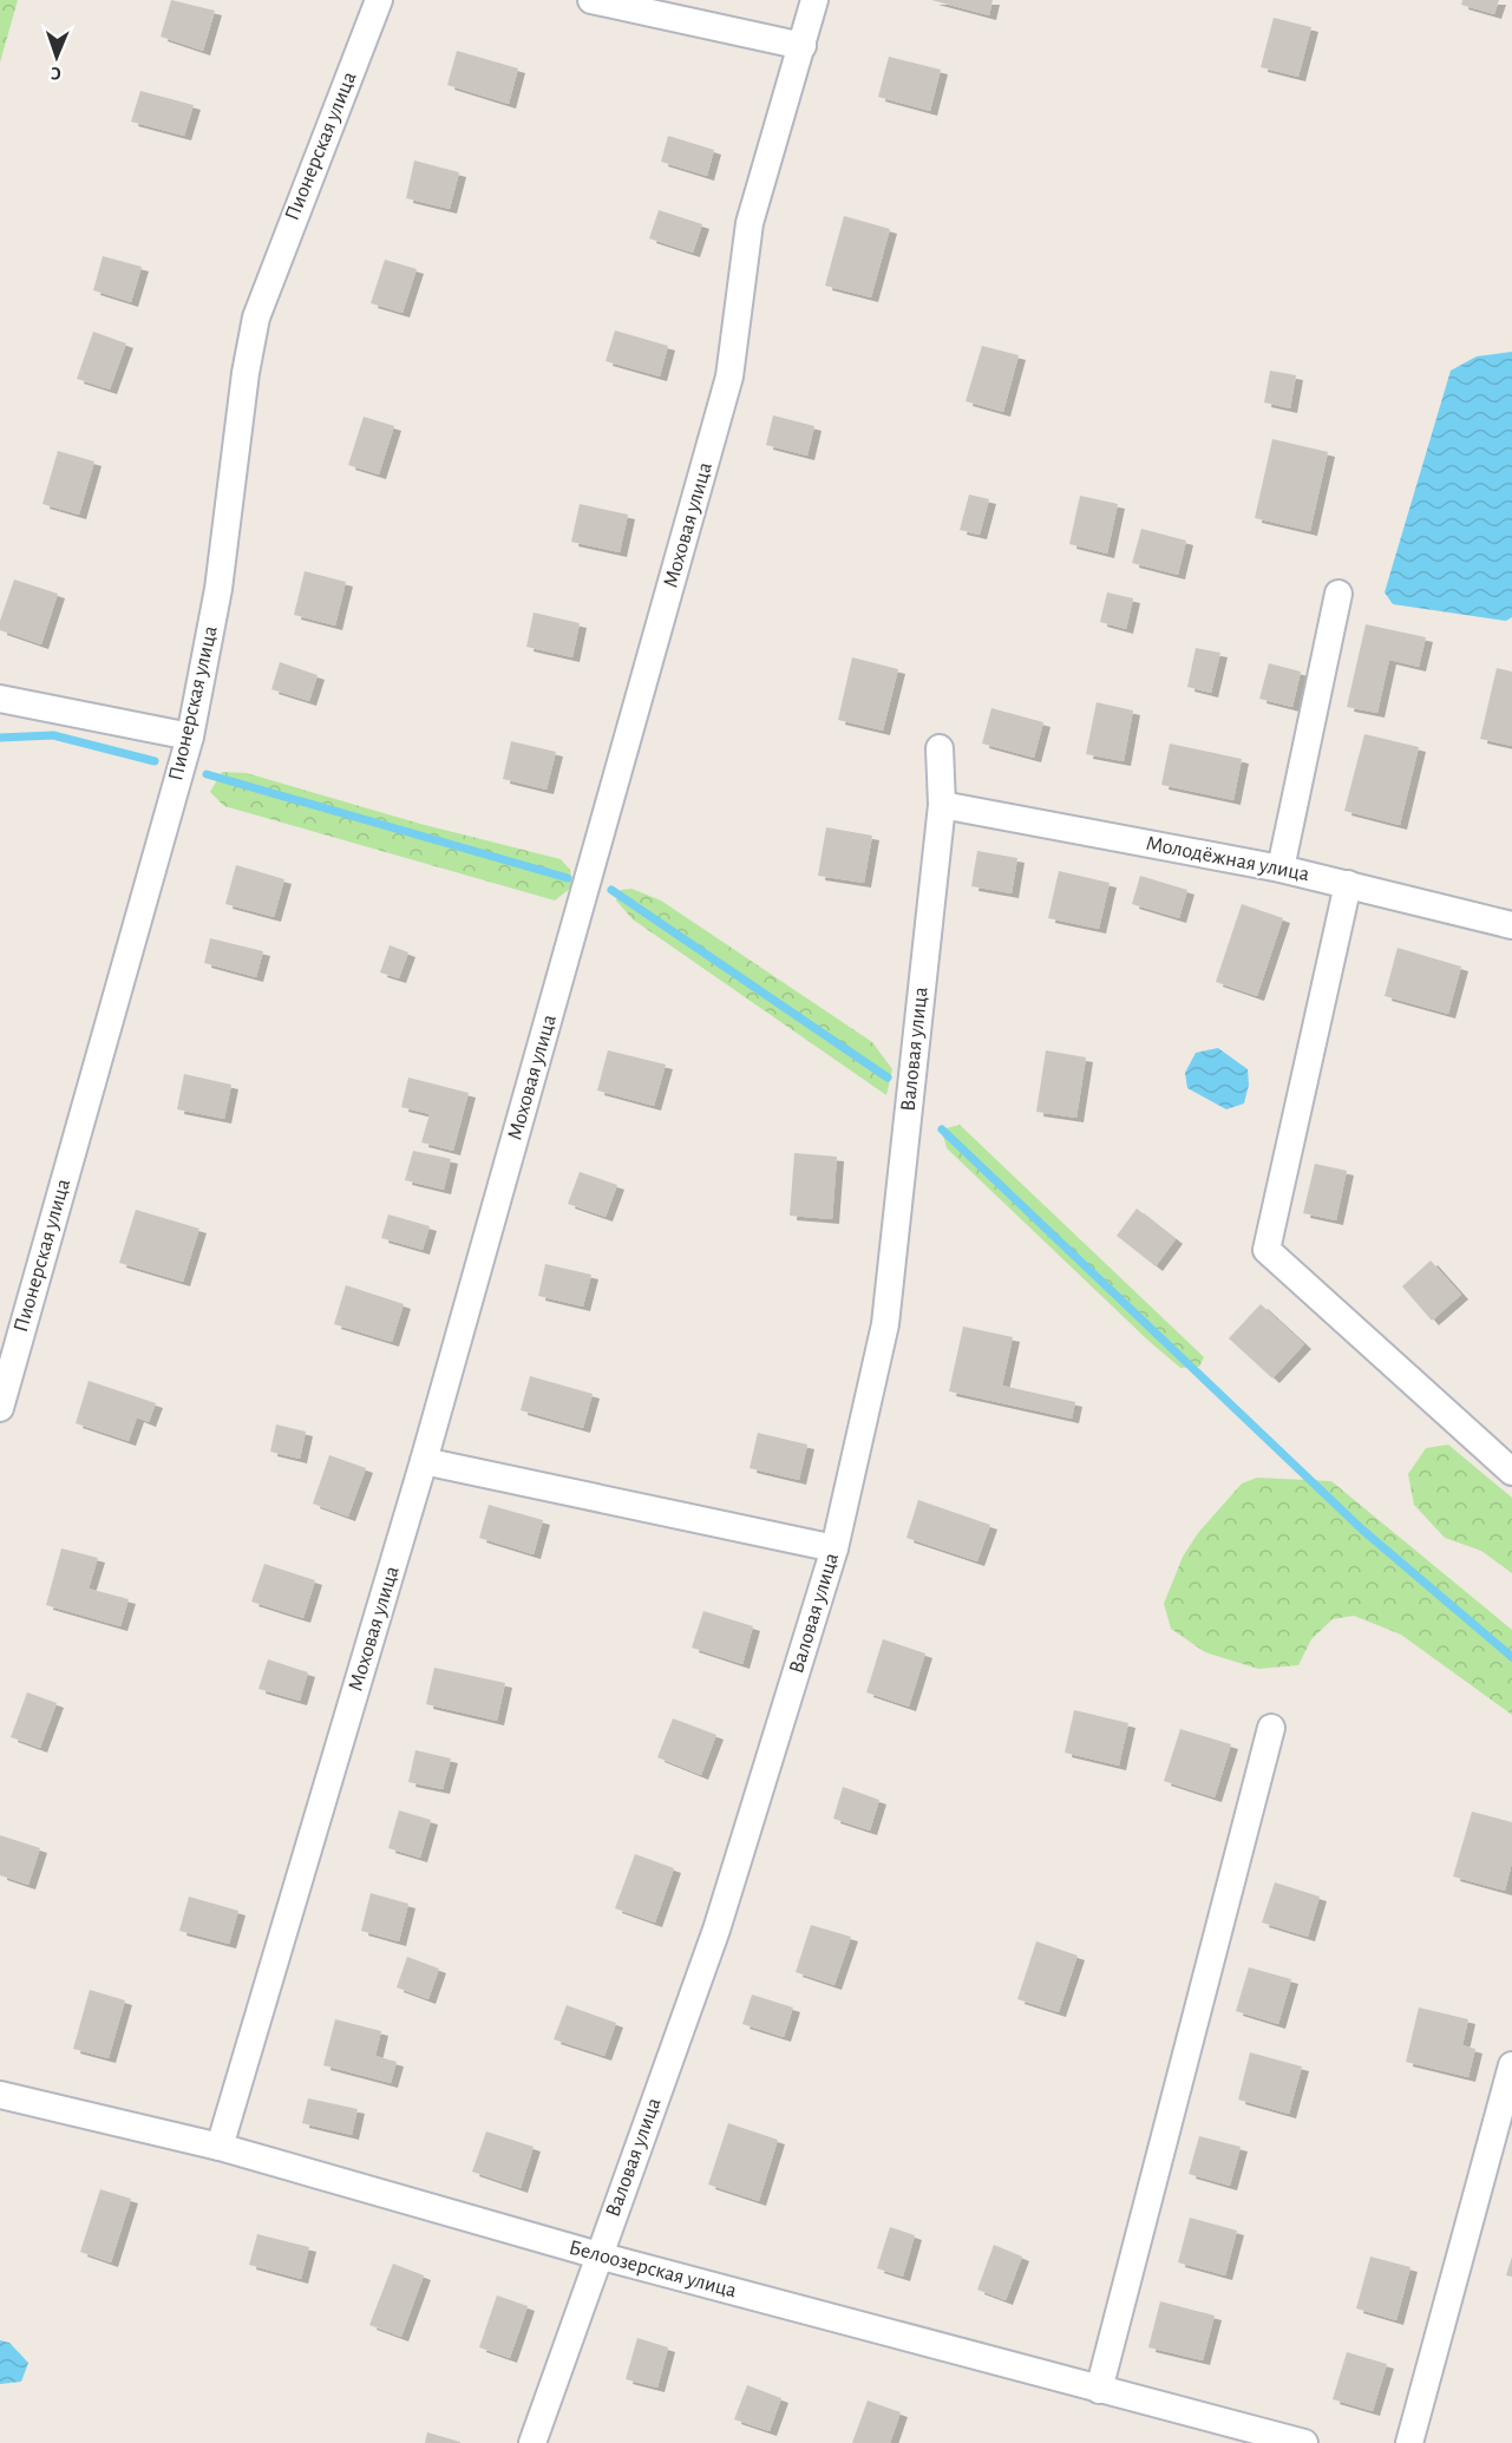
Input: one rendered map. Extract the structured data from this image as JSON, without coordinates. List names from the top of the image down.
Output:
{
  "streets": {
    "street": [
      "Пионерская улица",
      "Моховая улица",
      "Молодёжная улица",
      "Валовая улица",
      "Белоозерская улица"
    ]
  },
  "crossings": [
    ["Моховая улица", "Белоозерская улица"],
    ["Молодёжная улица", "Валовая улица"],
    ["Валовая улица", "Белоозерская улица"]
  ],
  "north": "bottom"
}
